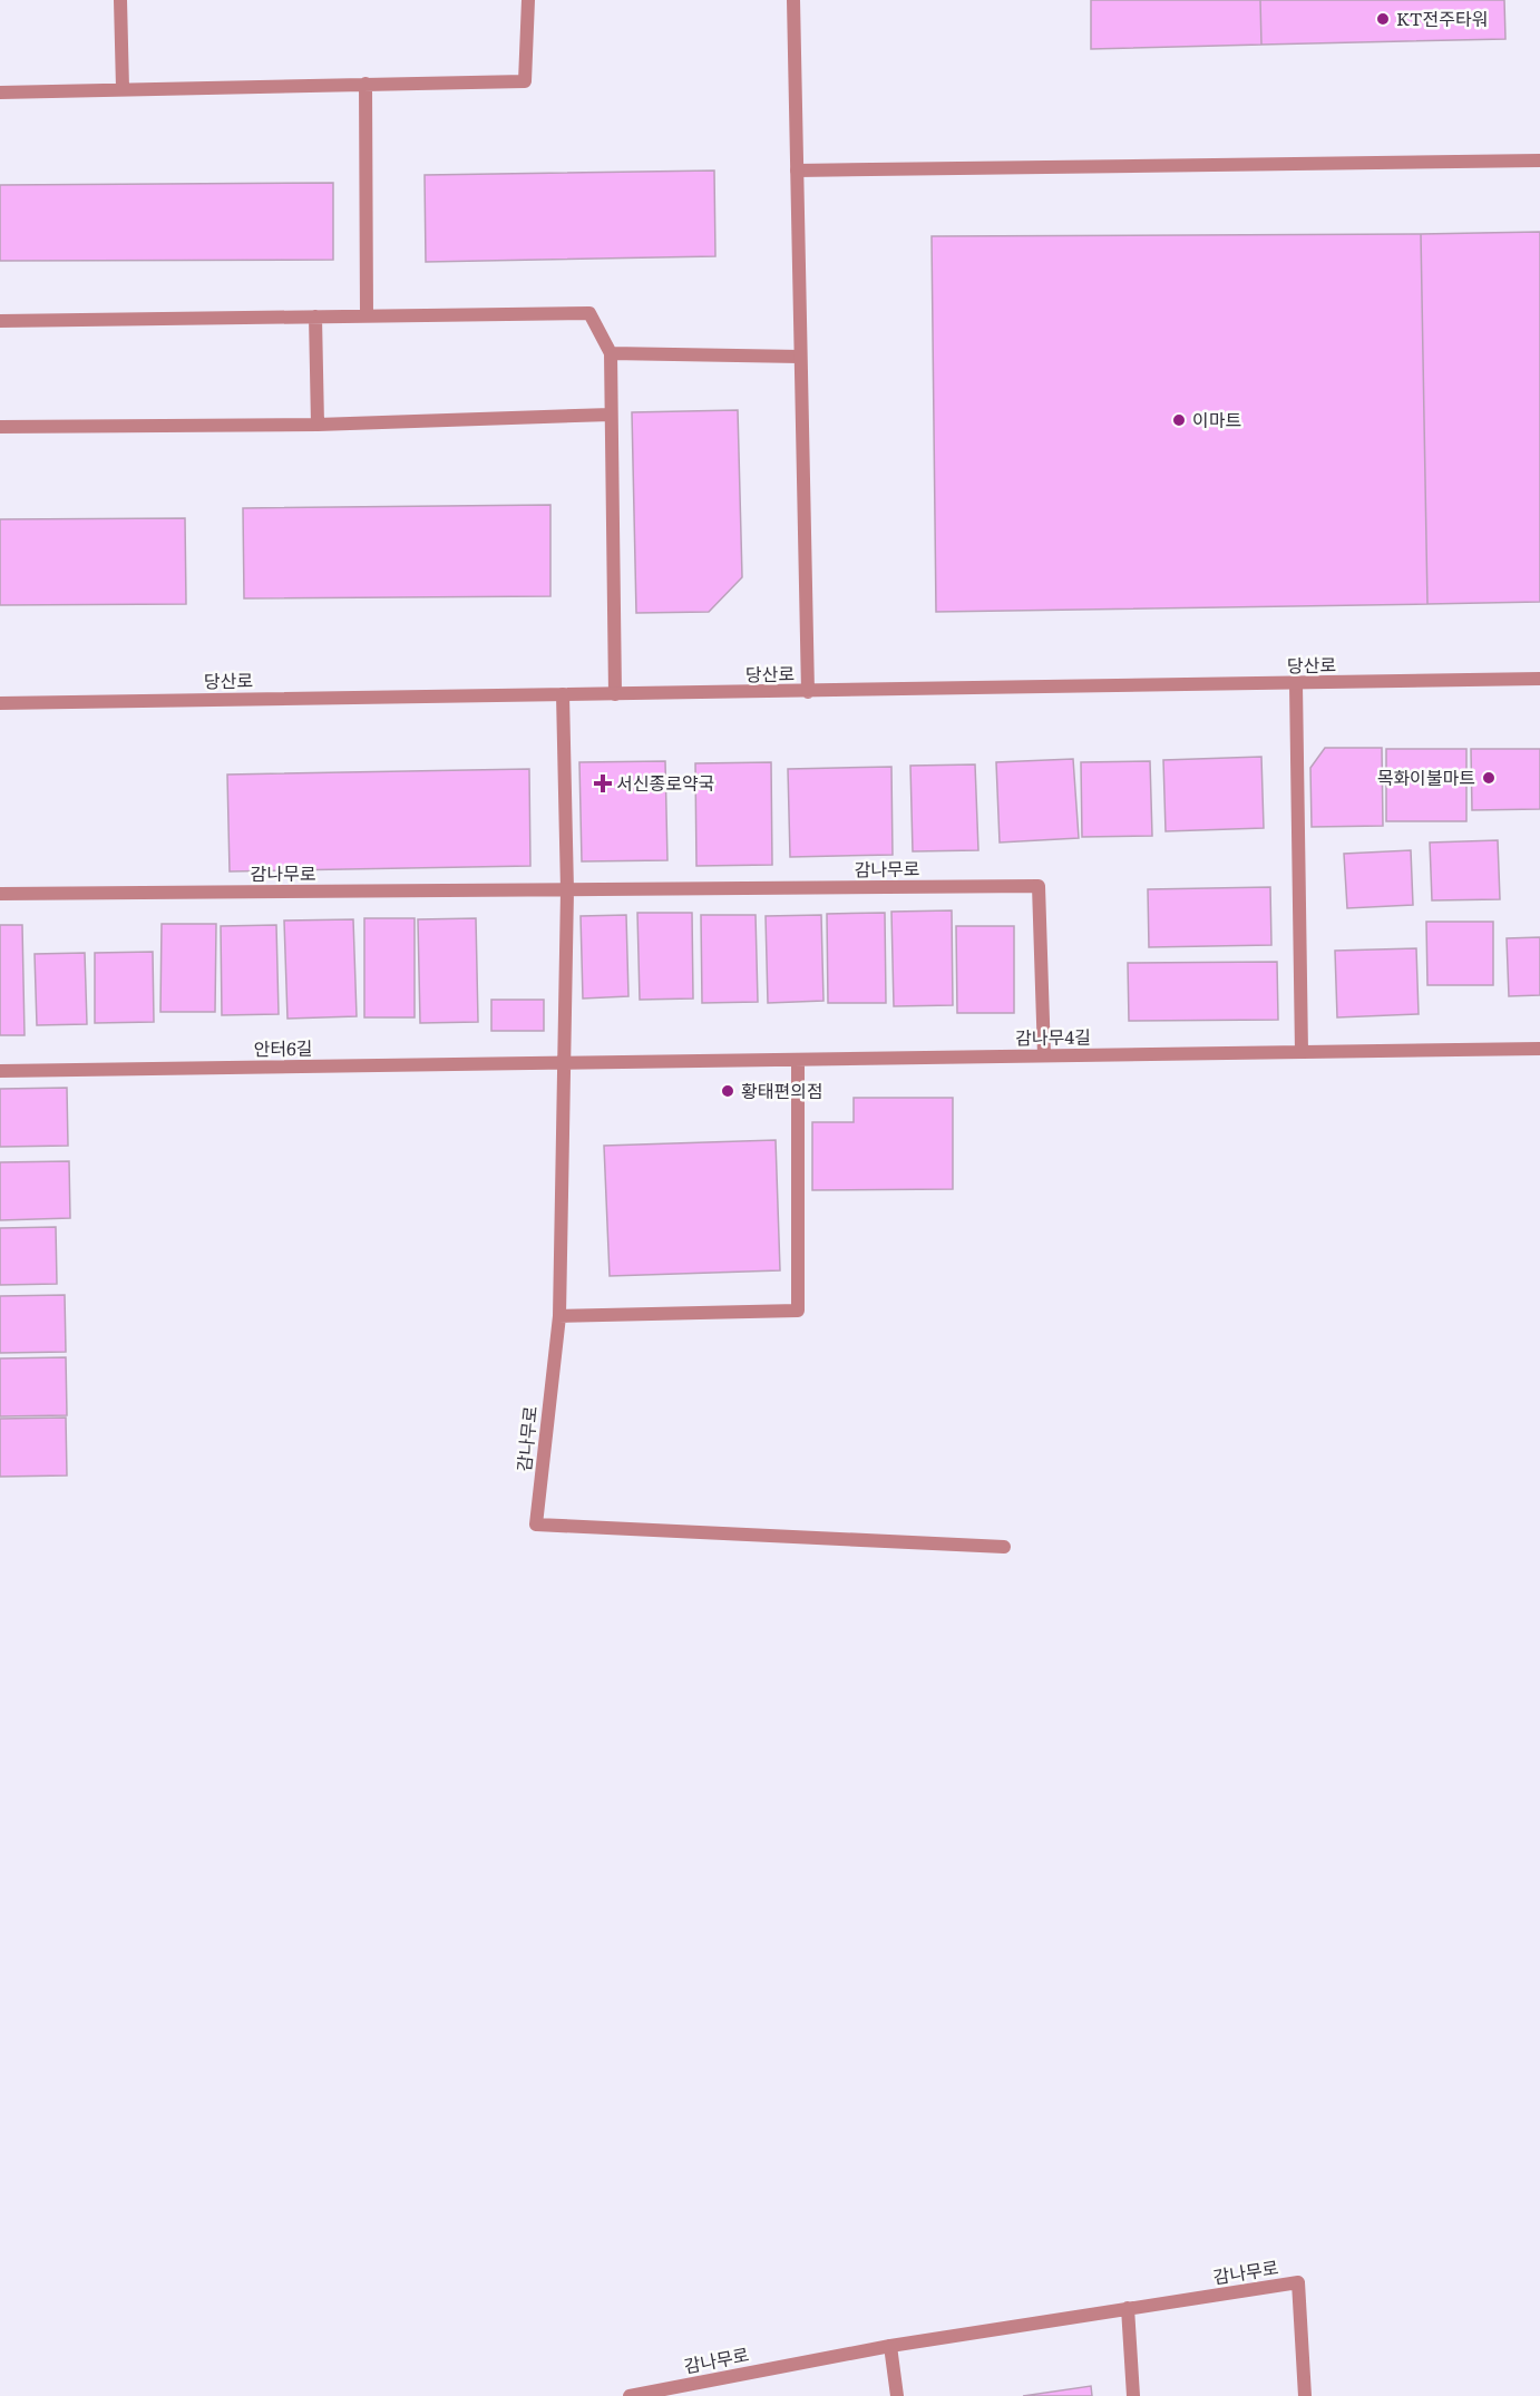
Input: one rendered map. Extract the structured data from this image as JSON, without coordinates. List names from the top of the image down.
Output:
{
  "streets": {
    "street": [
      "당산로",
      "감나무로",
      "감나무4길",
      "안터6길"
    ]
  },
  "crossings": [
    ["당산로", "감나무로"],
    ["감나무로", "감나무4길"],
    ["감나무로", "안터6길"],
    ["감나무4길", "안터6길"]
  ],
  "places": {
    "other": [
      "KT전주타워",
      "이마트",
      "목화이불마트",
      "황태편의점"
    ],
    "health": ["서신종로약국"]
  }
}
